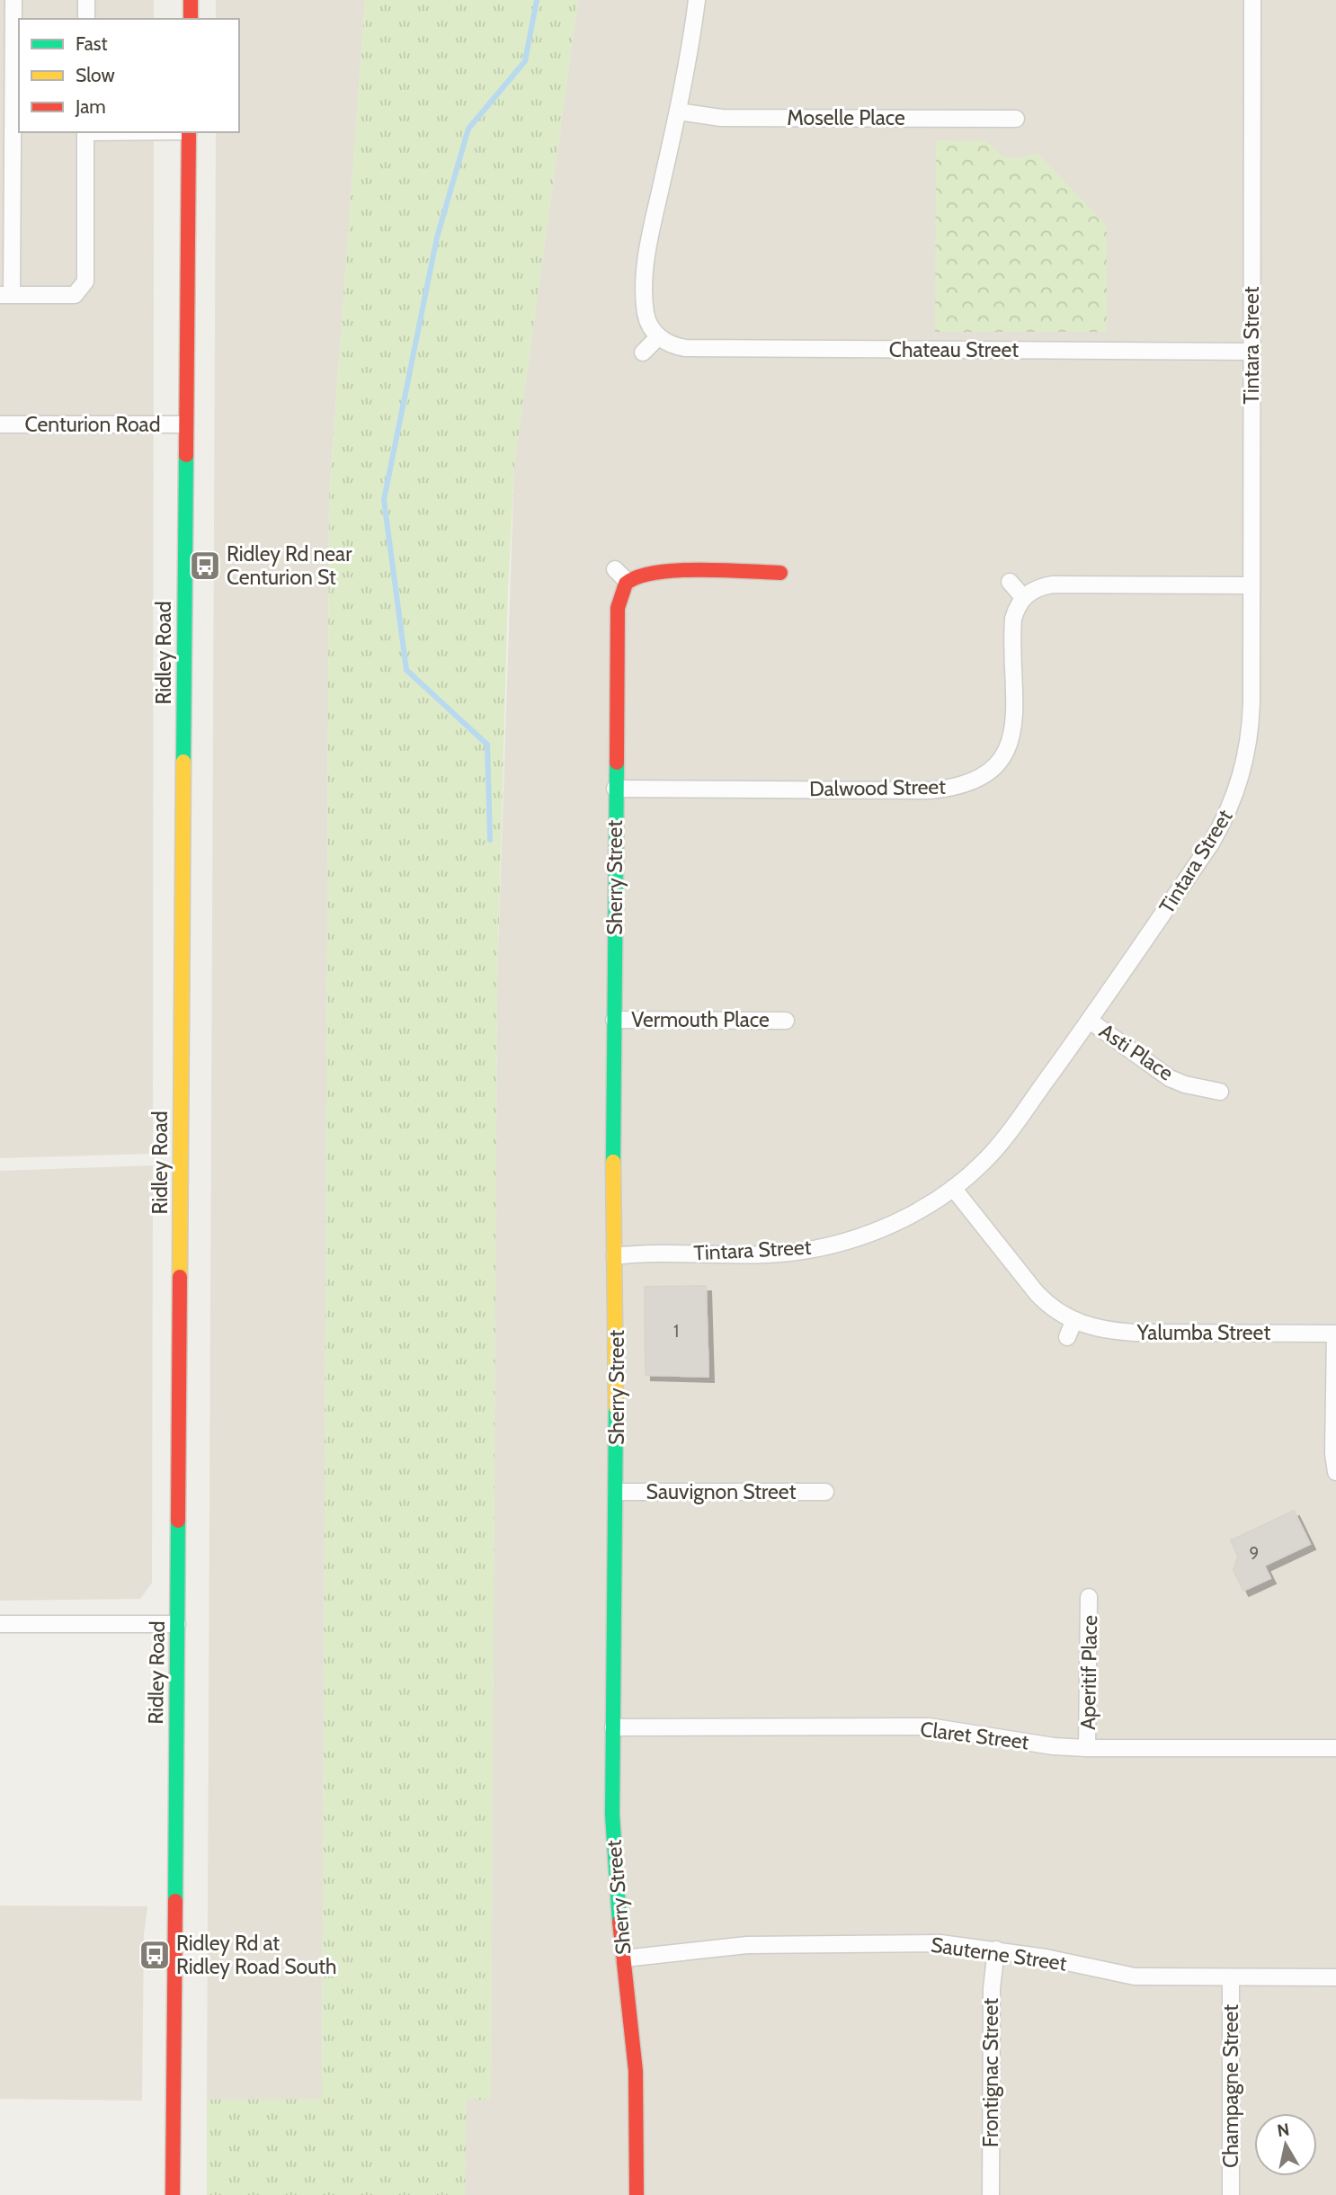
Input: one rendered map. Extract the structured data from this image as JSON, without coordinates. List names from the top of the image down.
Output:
{
  "streets": {
    "street": [
      "Moselle Place",
      "Tintara Street",
      "Chateau Street",
      "Centurion Road",
      "Ridley Road",
      "Dalwood Street",
      "Sherry Street",
      "Vermouth Place",
      "Asti Place",
      "Yalumba Street",
      "Sauvignon Street",
      "Aperitif Place",
      "Claret Street",
      "Sauterne Street",
      "Frontignac Street",
      "Champagne Street"
    ]
  },
  "crossings": [
    ["Tintara Street", "Chateau Street"],
    ["Tintara Street", "Sherry Street"],
    ["Tintara Street", "Asti Place"],
    ["Tintara Street", "Yalumba Street"],
    ["Centurion Road", "Ridley Road"],
    ["Dalwood Street", "Sherry Street"],
    ["Sherry Street", "Vermouth Place"],
    ["Sherry Street", "Sauvignon Street"],
    ["Sherry Street", "Claret Street"],
    ["Sherry Street", "Sauterne Street"],
    ["Aperitif Place", "Claret Street"],
    ["Sauterne Street", "Frontignac Street"],
    ["Sauterne Street", "Champagne Street"]
  ],
  "places": {
    "bus stop": ["Ridley Rd near Centurion St", "Ridley Rd at Ridley Road South"]
  },
  "house_numbers": ["1", "9"],
  "legend": ["Fast", "Slow", "Jam"],
  "north": "top"
}
